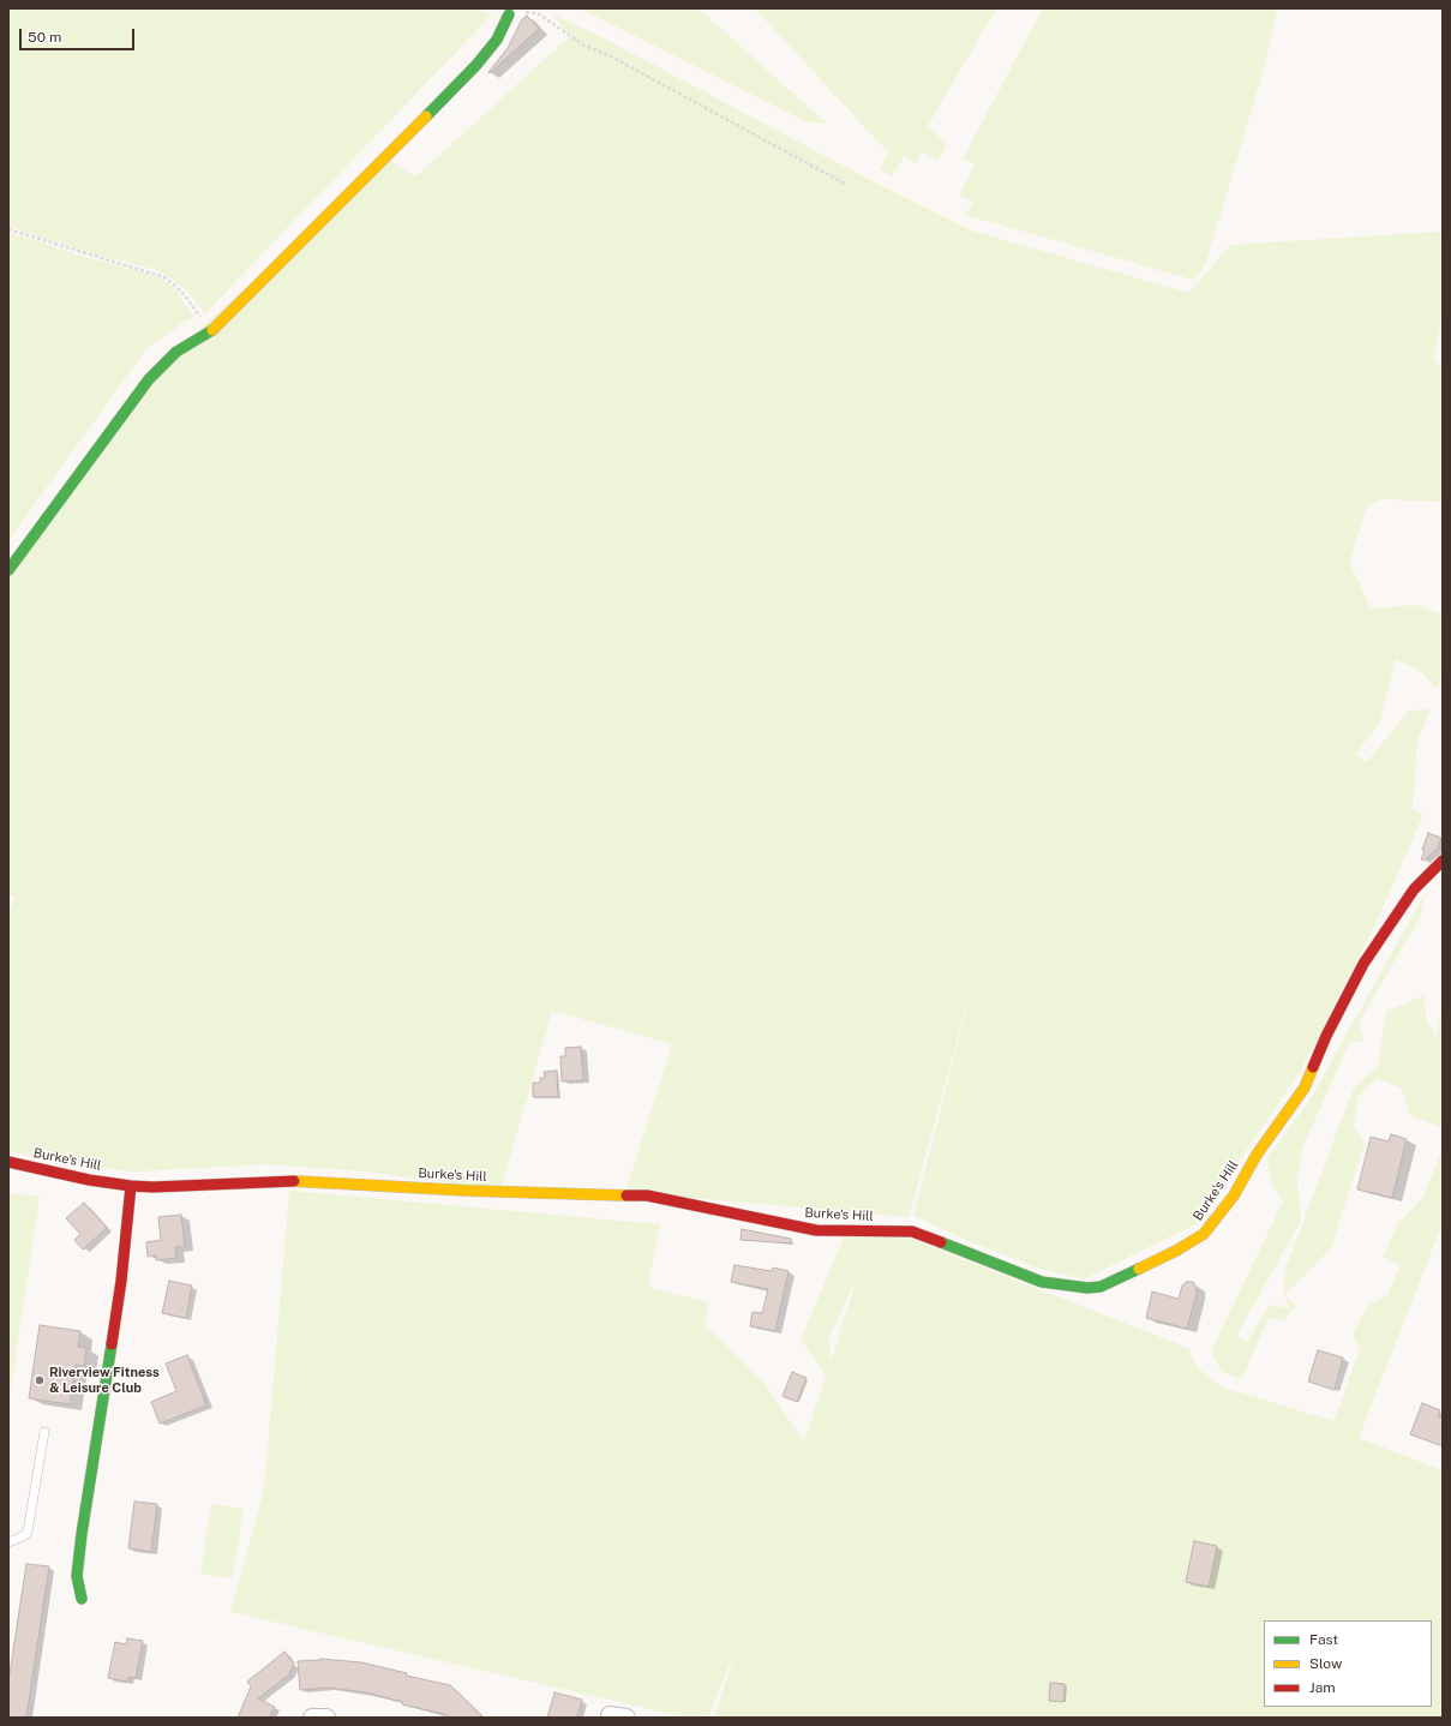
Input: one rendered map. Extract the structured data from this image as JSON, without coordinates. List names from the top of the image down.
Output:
{
  "streets": {
    "street": ["Burke's Hill"]
  },
  "places": ["Riverview Fitness & Leisure Club"],
  "legend": ["Fast", "Slow", "Jam"],
  "scale_bar": "50 m"
}
